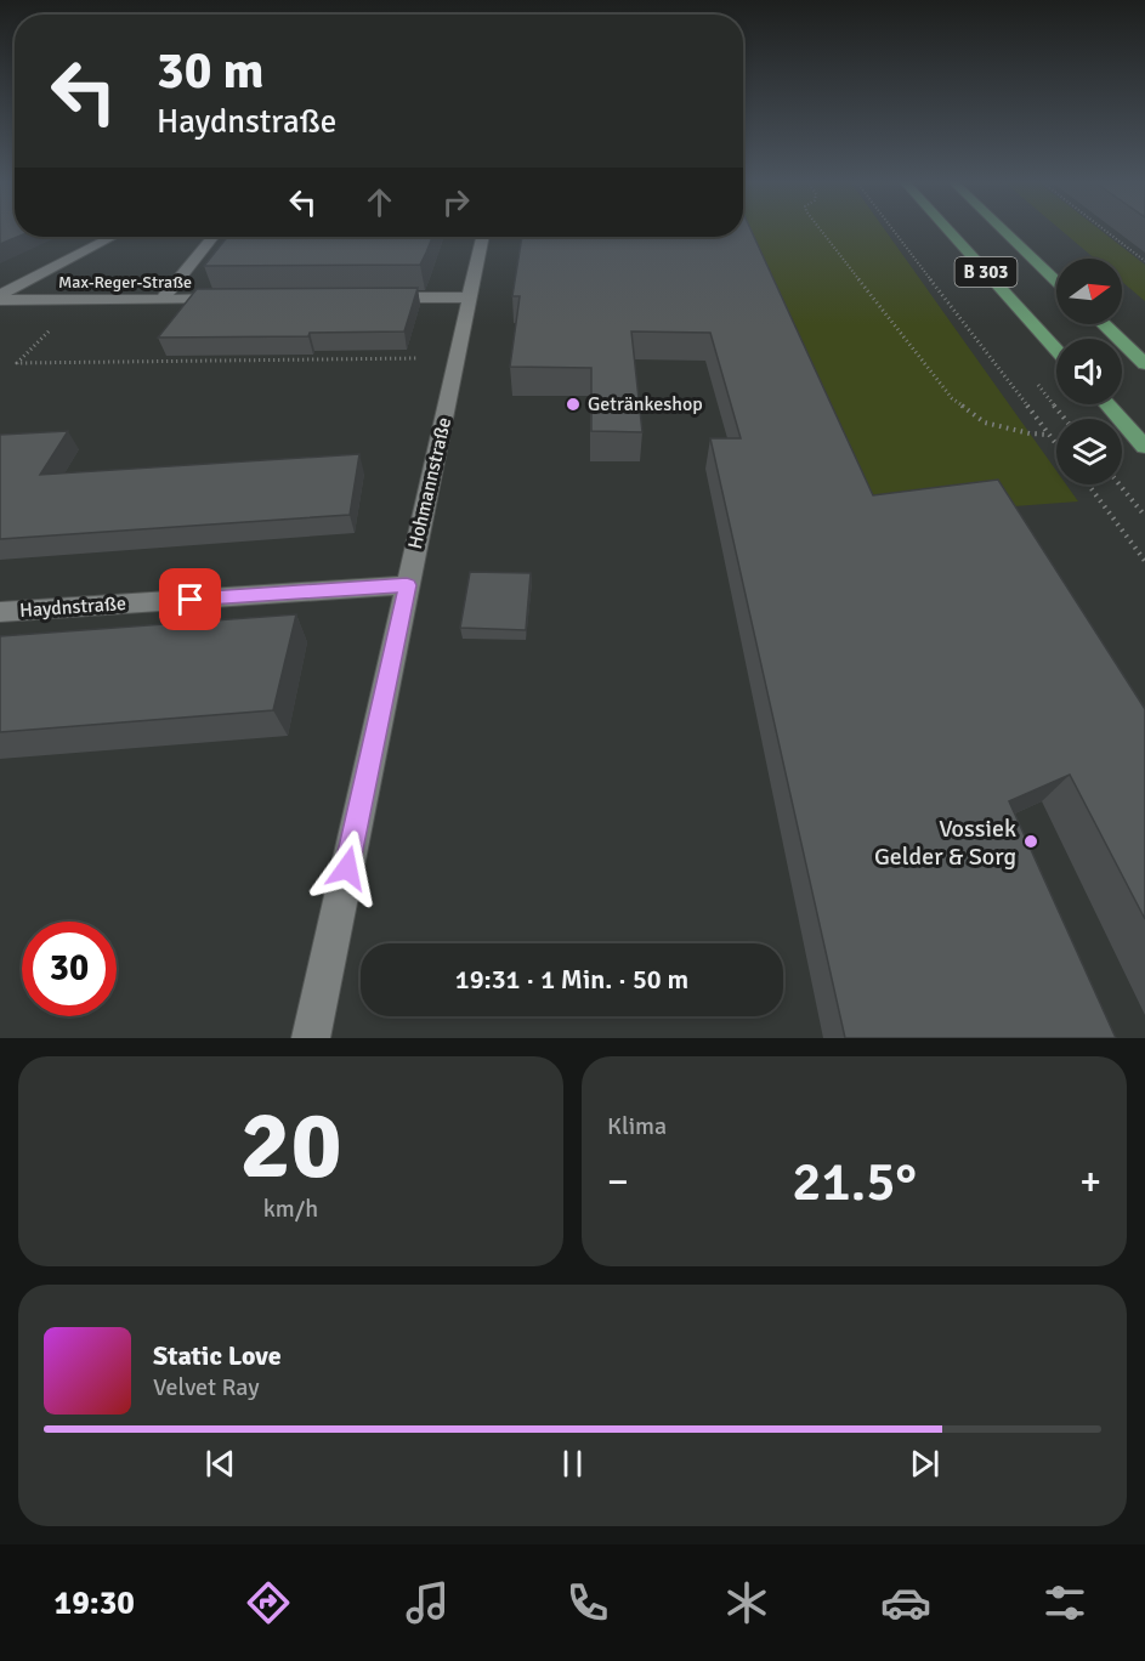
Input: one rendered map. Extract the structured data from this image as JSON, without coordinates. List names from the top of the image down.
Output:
{
  "streets": {
    "main road": ["B 303"],
    "street": ["Max-Reger-Straße", "Hohmannstraße", "Haydnstraße"]
  },
  "crossings": [
    ["Hohmannstraße", "Haydnstraße"]
  ],
  "places": ["Getränkeshop", "Vossiek Gelder & Sorg"],
  "north": "right",
  "page": {
    "turn": ["30 m", "Haydnstraße"],
    "limit": "30",
    "trip": "19:31 · 1 Min. · 50 m",
    "tile": [
      ["20", "km/h"],
      "Klima"
    ],
    "heat": ["−", "21.5°", "+"],
    "song": ["Static Love", "Velvet Ray"],
    "tabs": "19:30"
  }
}
